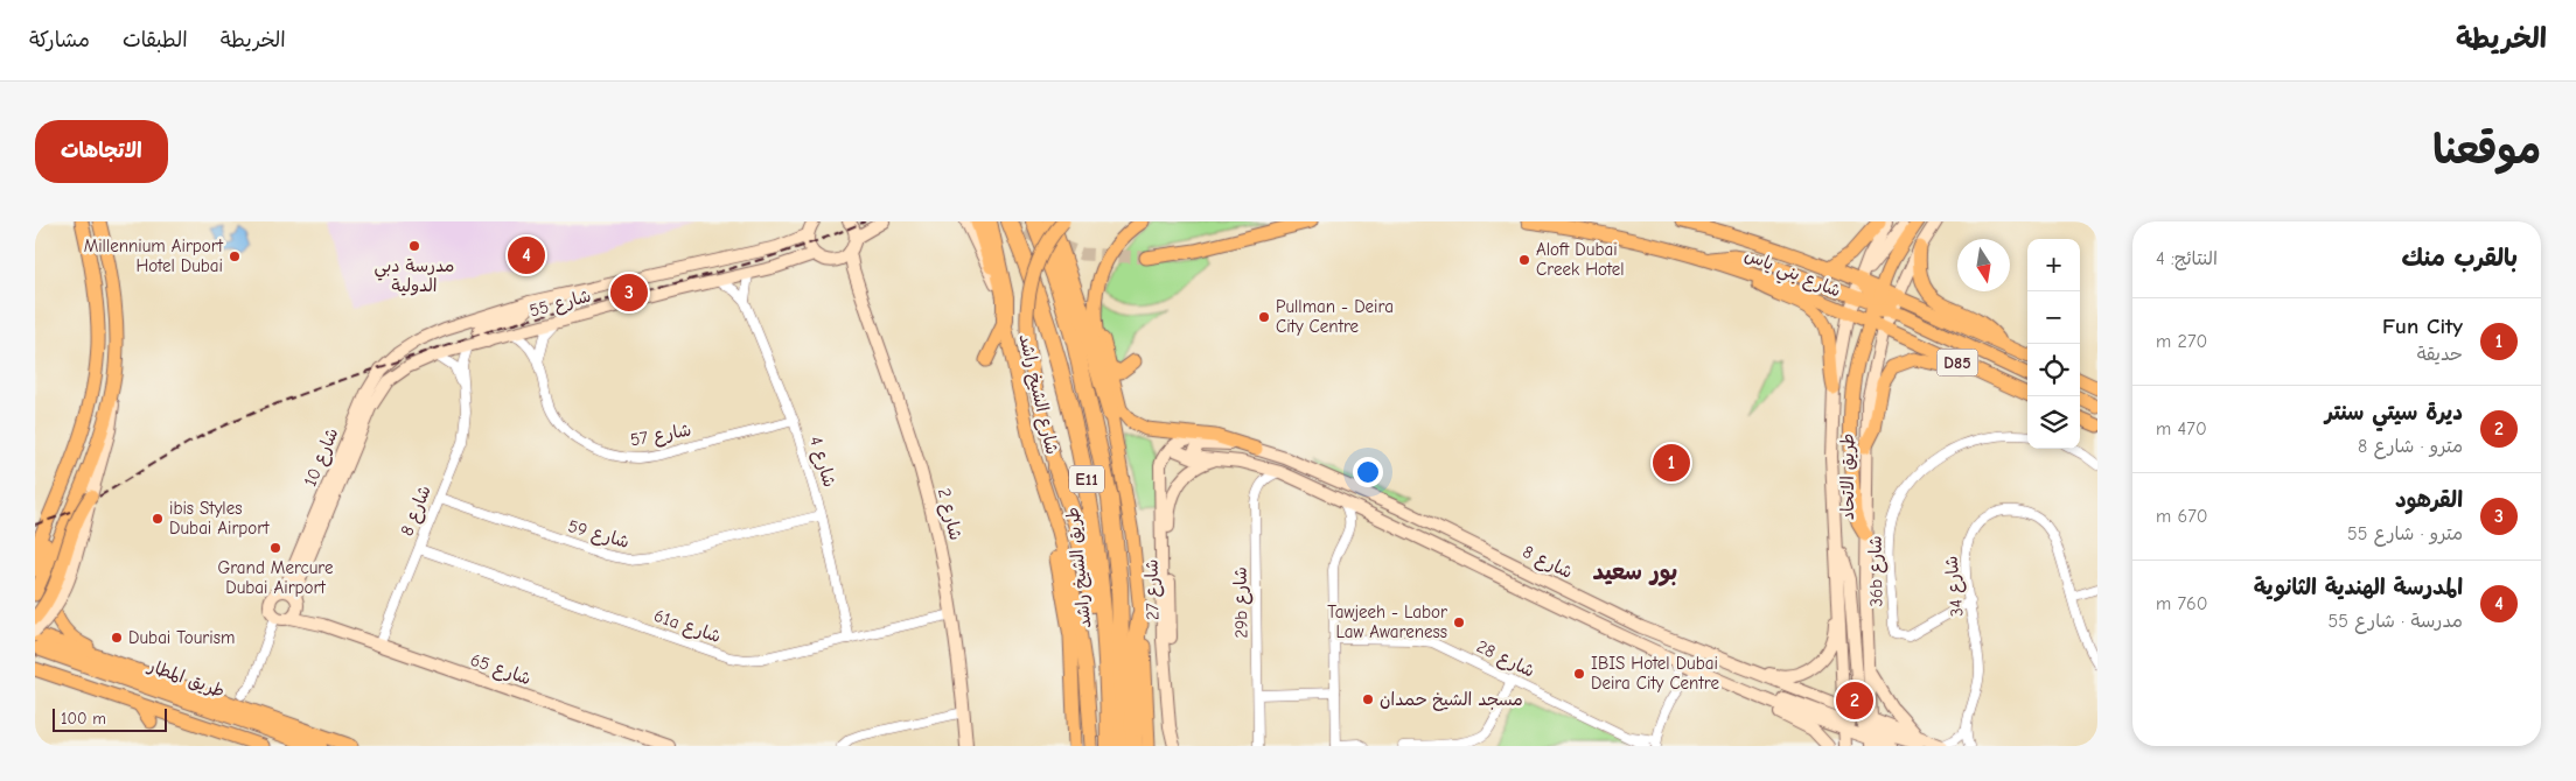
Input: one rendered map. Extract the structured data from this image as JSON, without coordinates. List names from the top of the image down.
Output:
{
  "streets": {
    "highway": ["E11", "طريق الشيخ راشد", "طريق المطار"],
    "main road": ["شارع بني ياس", "D85", "شارع الشيخ راشد"],
    "street": [
      "شارع 55",
      "شارع 57",
      "شارع 10",
      "شارع 4",
      "طريق الاتحاد",
      "شارع 8",
      "شارع 2",
      "شارع 59",
      "36b شارع",
      "شارع 34",
      "شارع 27",
      "29b شارع",
      "61a شارع",
      "شارع 28",
      "شارع 65"
    ]
  },
  "crossings": [
    ["شارع بني ياس", "طريق الاتحاد"],
    ["شارع 55", "شارع 57"],
    ["شارع 55", "شارع 10"],
    ["شارع 55", "شارع 4"],
    ["شارع 55", "شارع 8"],
    ["شارع 57", "شارع 4"],
    ["شارع 10", "شارع 65"],
    ["شارع 4", "شارع 59"],
    ["شارع 4", "61a شارع"],
    ["طريق الاتحاد", "شارع 8"],
    ["شارع 8", "شارع 59"],
    ["شارع 8", "شارع 27"],
    ["شارع 8", "29b شارع"],
    ["شارع 8", "61a شارع"],
    ["شارع 8", "شارع 65"],
    ["شارع 2", "61a شارع"],
    ["36b شارع", "شارع 34"]
  ],
  "districts": ["بور سعيد"],
  "places": [
    "مدرسة دبي الدولية",
    "Millennium Airport Hotel Dubai",
    "Aloft Dubai Creek Hotel",
    "Pullman - Deira City Centre",
    "ibis Styles Dubai Airport",
    "Grand Mercure Dubai Airport",
    "Tawjeeh - Labor Law Awareness",
    "Dubai Tourism",
    "IBIS Hotel Dubai Deira City Centre",
    "مسجد الشيخ حمدان"
  ],
  "scale_bar": "100 m",
  "north": "bottom",
  "page": {
    "header": "الخريطة",
    "nav": ["الخريطة", "الطبقات", "مشاركة"],
    "title": "موقعنا",
    "buttons": "الاتجاهات",
    "heading": ["بالقرب منك", "النتائج: 4"],
    "pins": [
      "4",
      "3",
      "1",
      "2"
    ],
    "map_buttons": ["+", "−"],
    "list": [
      {
        "mark": "1",
        "name": "Fun City",
        "note": "حديقة",
        "value": "270 m"
      },
      {
        "mark": "2",
        "name": "ديرة سيتي سنتر",
        "note": "مترو · شارع 8",
        "value": "470 m"
      },
      {
        "mark": "3",
        "name": "القرهود",
        "note": "مترو · شارع 55",
        "value": "670 m"
      },
      {
        "mark": "4",
        "name": "المدرسة الهندية الثانوية",
        "note": "مدرسة · شارع 55",
        "value": "760 m"
      }
    ],
    "scale": "100 m"
  }
}
